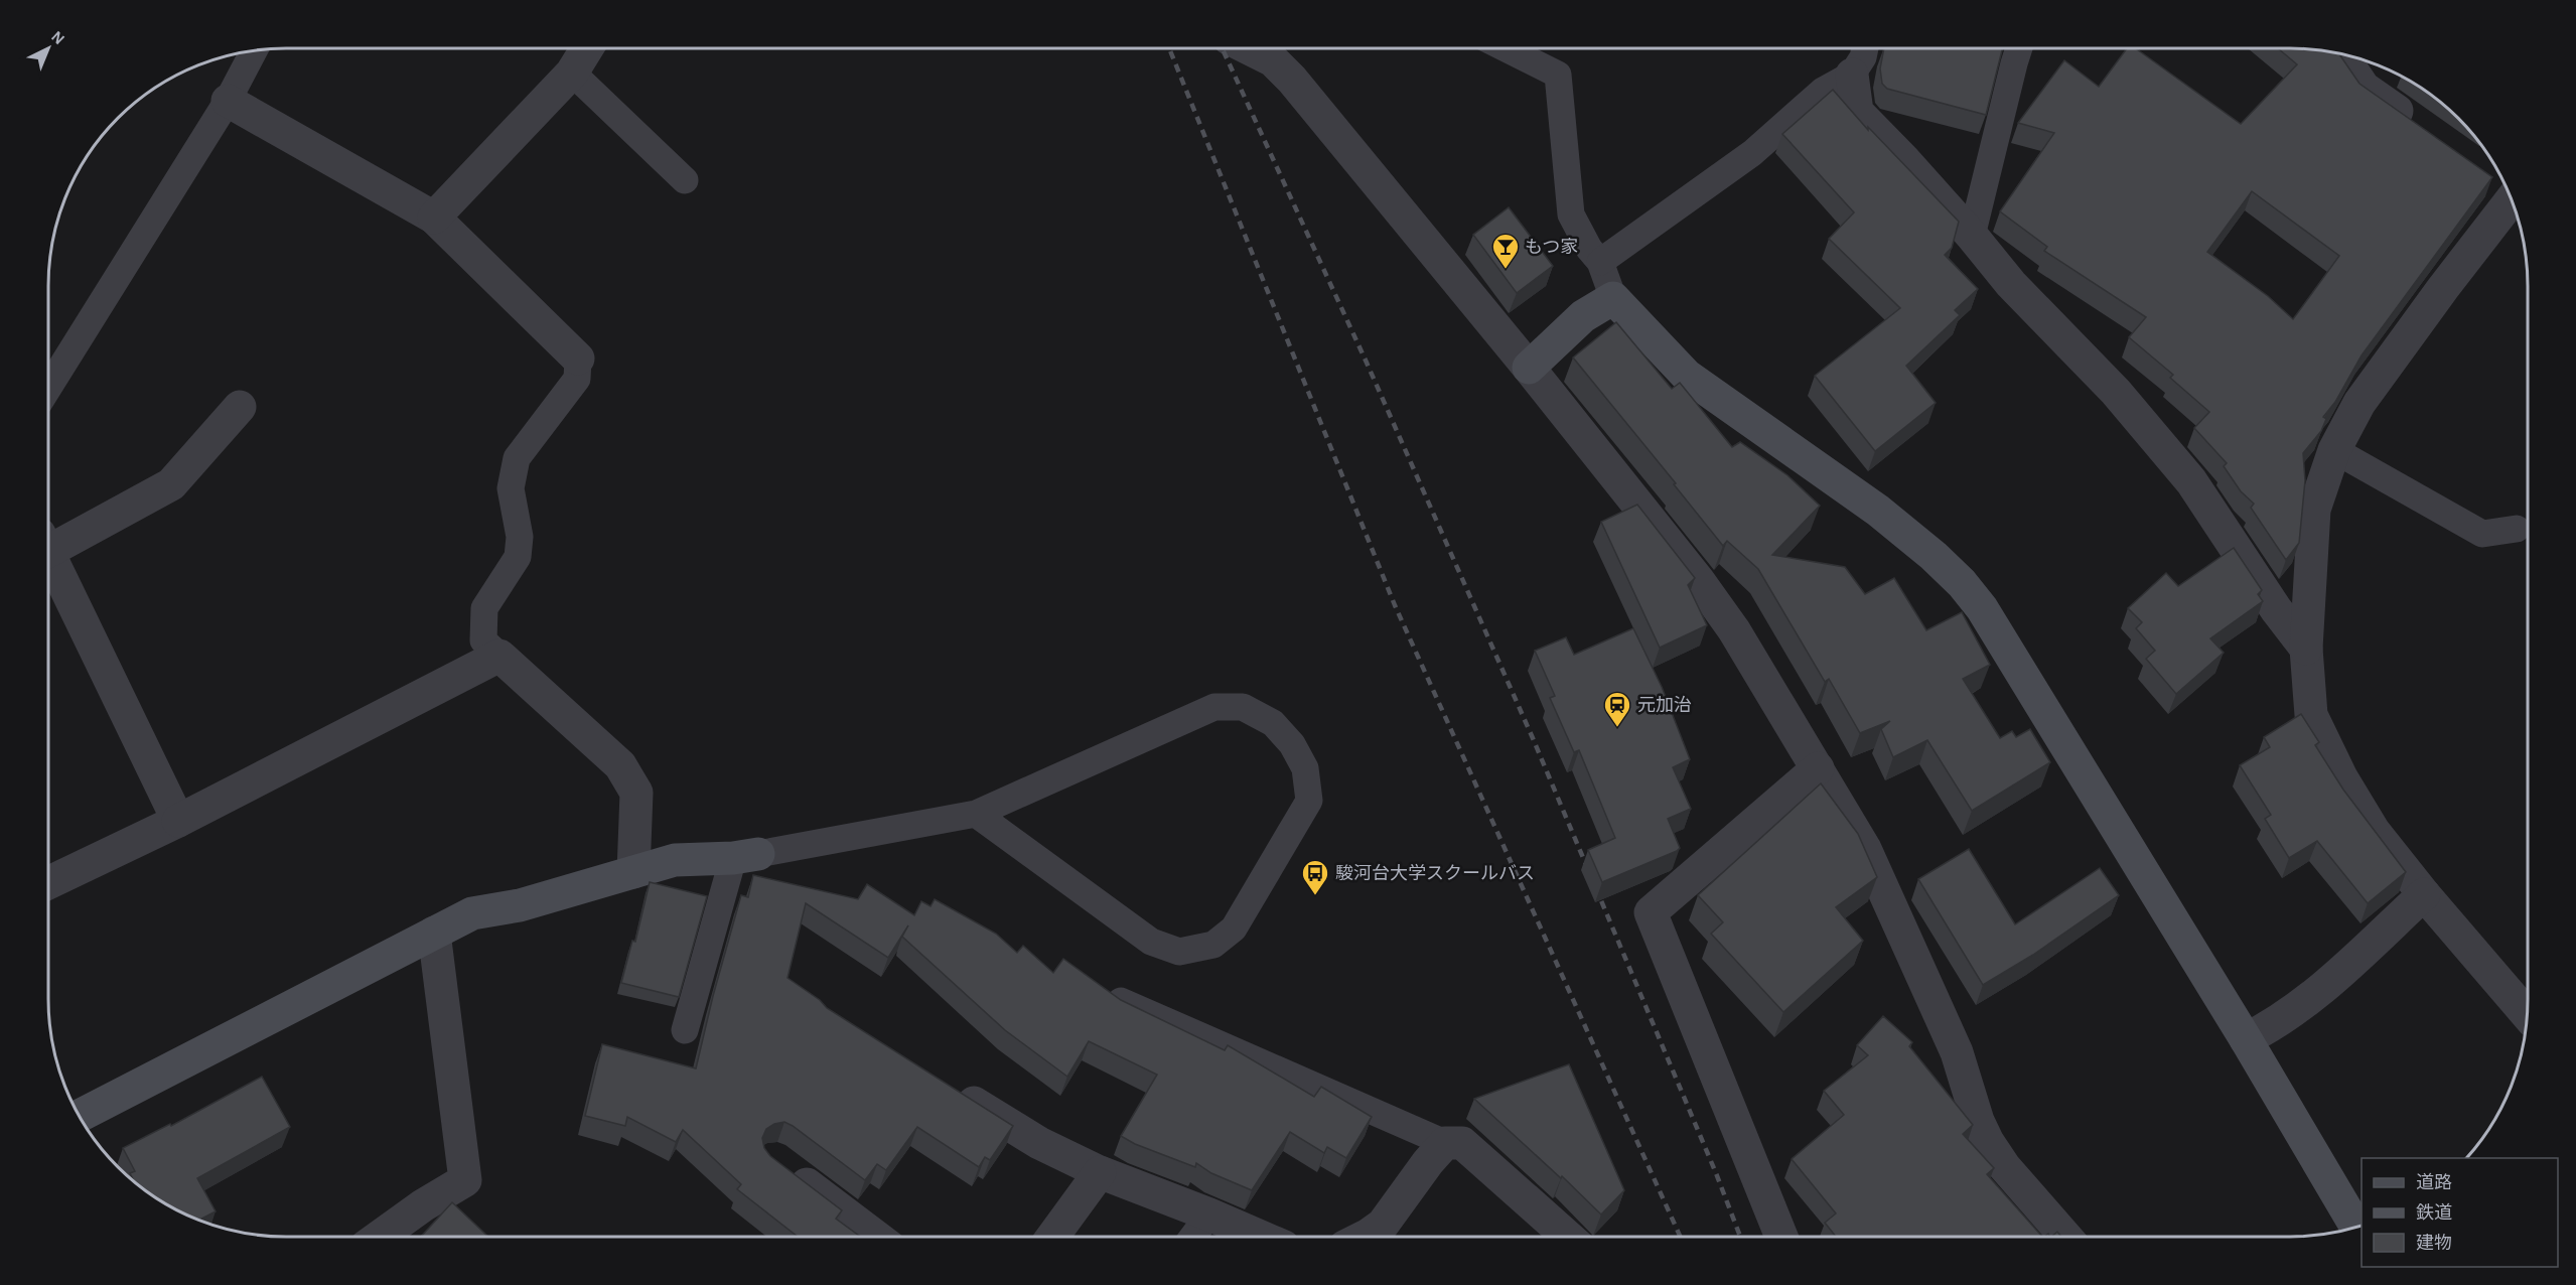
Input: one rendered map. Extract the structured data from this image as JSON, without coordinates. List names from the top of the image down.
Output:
{
  "places": {
    "bar": ["もつ家"],
    "station": ["元加治"],
    "bus stop": ["駿河台大学スクールバス"]
  },
  "legend": ["道路", "鉄道", "建物"],
  "north": "top right"
}
